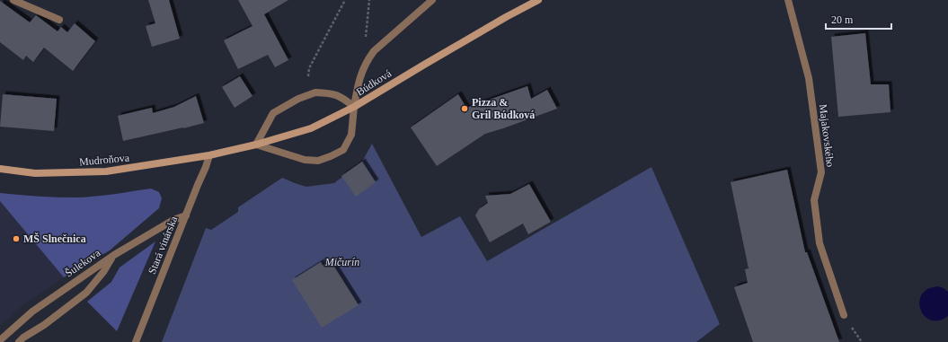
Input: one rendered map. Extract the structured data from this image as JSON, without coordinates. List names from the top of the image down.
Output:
{
  "streets": {
    "street": [
      "Búdková",
      "Majakovského",
      "Mudroňova",
      "Stará vinárska",
      "Šulekova"
    ]
  },
  "crossings": [
    ["Búdková", "Mudroňova"],
    ["Búdková", "Stará vinárska"],
    ["Mudroňova", "Stará vinárska"],
    ["Stará vinárska", "Šulekova"]
  ],
  "parks": ["Mičurín"],
  "places": ["Pizza & Gril Búdková", "MŠ Slnečnica"],
  "scale_bar": "20 m"
}
